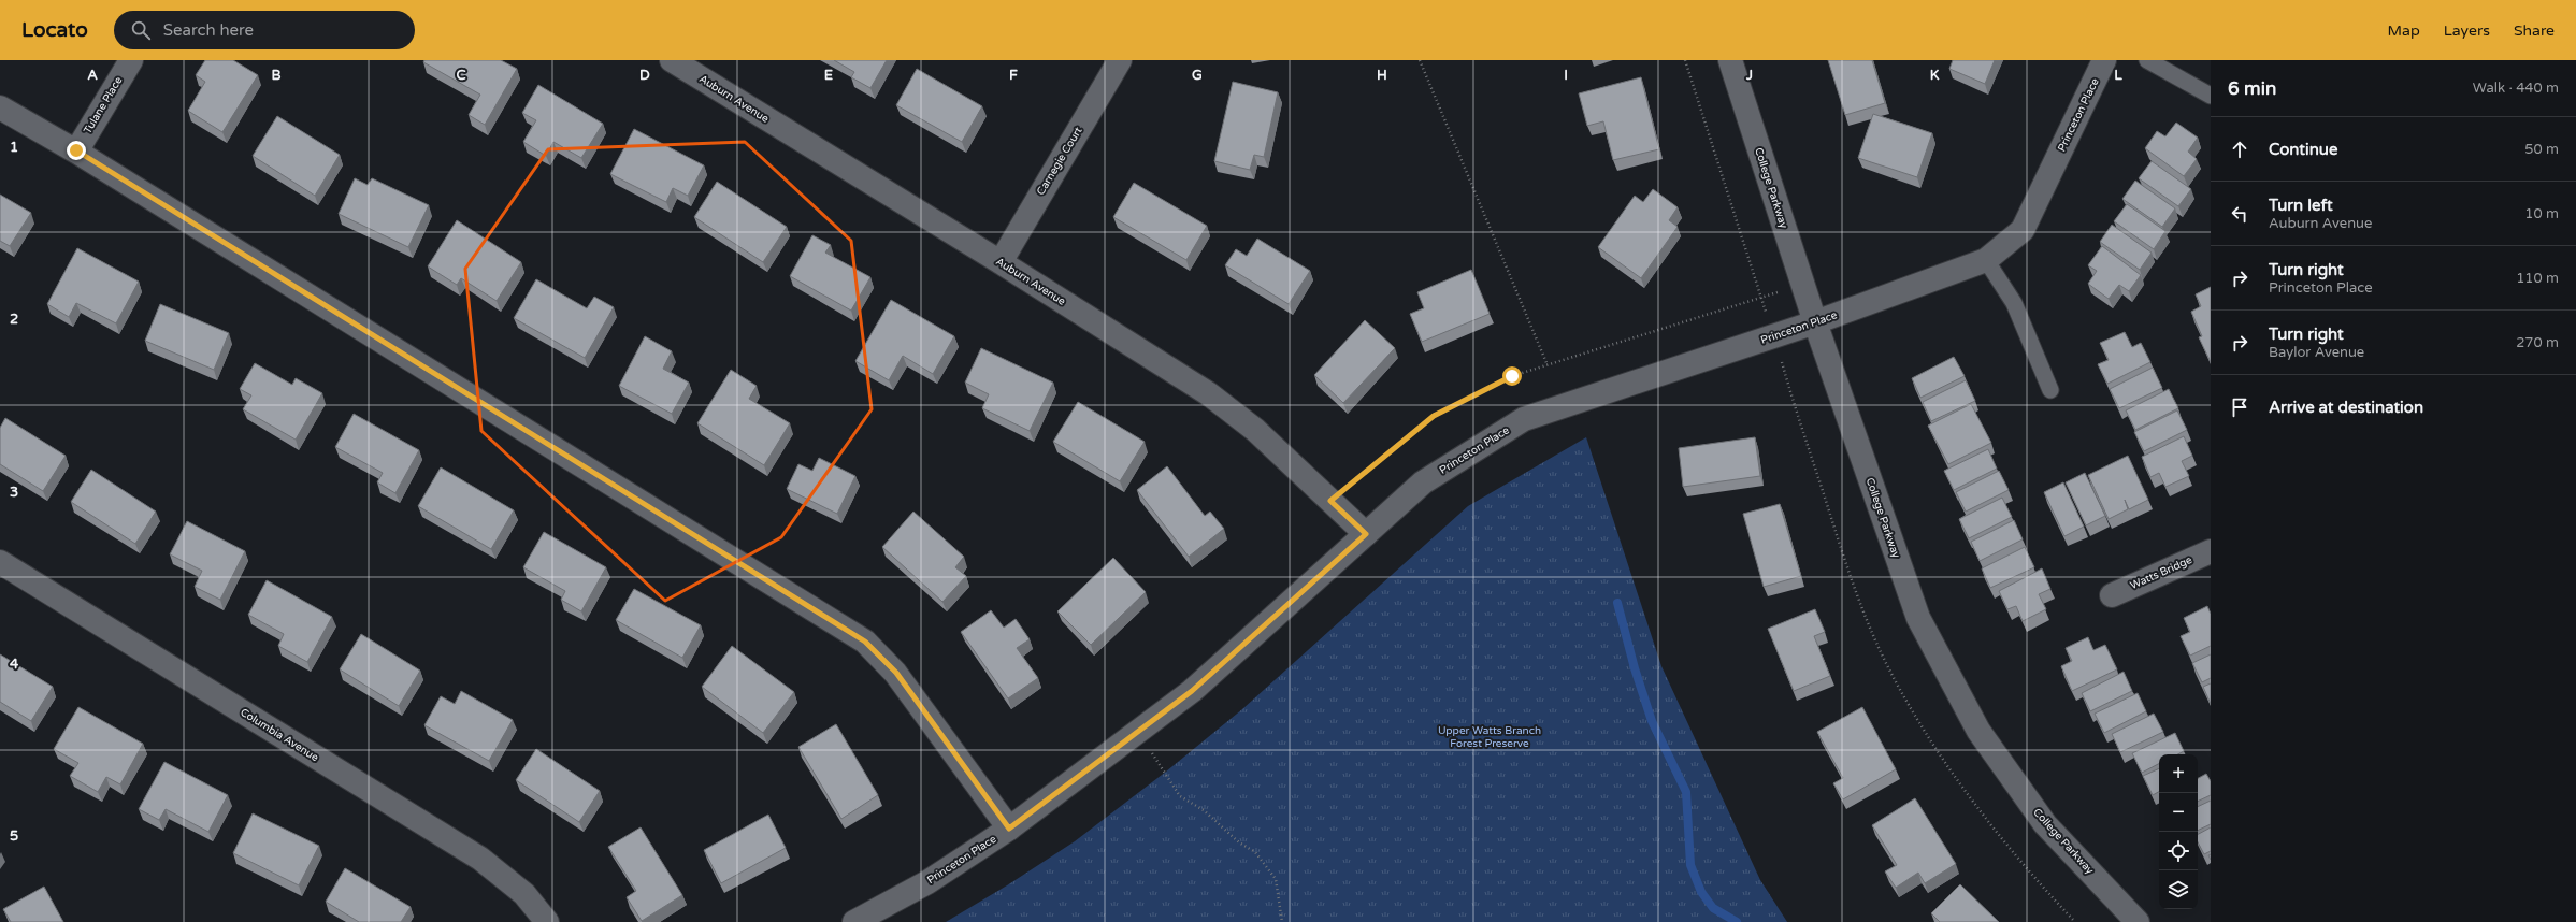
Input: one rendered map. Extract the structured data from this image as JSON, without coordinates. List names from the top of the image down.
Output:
{
  "streets": {
    "street": [
      "Auburn Avenue",
      "Tulane Place",
      "Princeton Place",
      "Carnegie Court",
      "College Parkway",
      "Watts Bridge",
      "Columbia Avenue"
    ]
  },
  "crossings": [
    ["Auburn Avenue", "Princeton Place"],
    ["Auburn Avenue", "Carnegie Court"],
    ["Princeton Place", "College Parkway"]
  ],
  "parks": ["Upper Watts Branch Forest Preserve"],
  "page": {
    "header": "Locato",
    "search": "Search here",
    "nav": ["Map", "Layers", "Share"],
    "heading": ["6 min", "Walk · 440 m"],
    "list": [
      ["Continue", "50 m"],
      ["Turn left", "Auburn Avenue", "10 m"],
      ["Turn right", "Princeton Place", "110 m"],
      ["Turn right", "Baylor Avenue", "270 m"],
      "Arrive at destination"
    ],
    "map_buttons": ["+", "−"]
  },
  "grid": {
    "columns": [
      "A",
      "B",
      "C",
      "D",
      "E",
      "F",
      "G",
      "H",
      "I",
      "J",
      "K",
      "L"
    ],
    "rows": [
      "1",
      "2",
      "3",
      "4",
      "5"
    ]
  }
}
